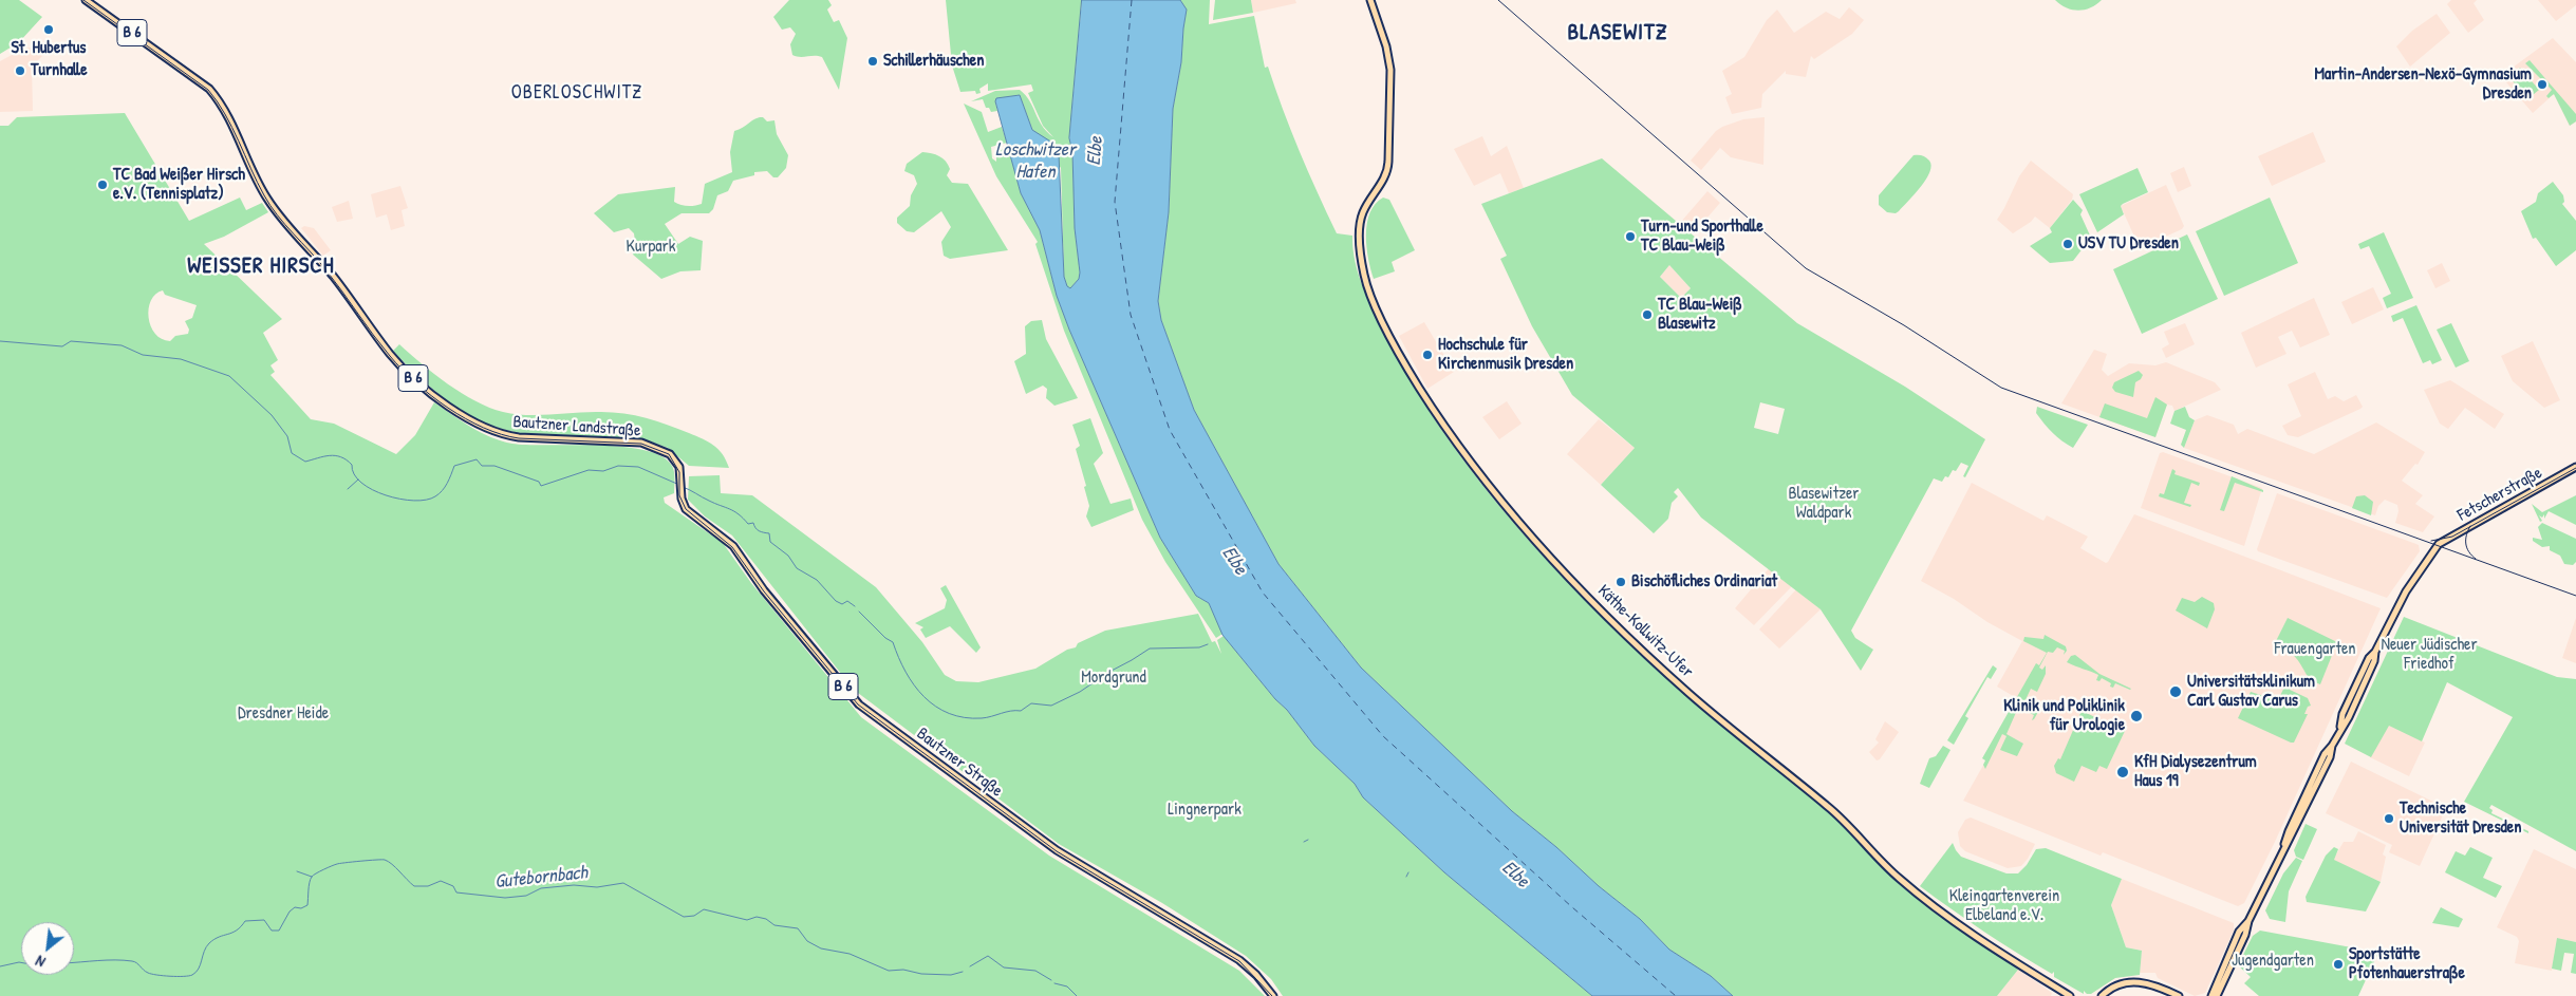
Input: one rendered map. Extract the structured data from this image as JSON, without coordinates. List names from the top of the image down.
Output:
{
  "streets": {
    "main road": [
      "B 6",
      "Bautzner Landstraße",
      "Fetscherstraße",
      "Käthe-Kollwitz-Ufer",
      "Bautzner Straße"
    ]
  },
  "crossings": [
    ["Bautzner Landstraße", "Bautzner Straße"]
  ],
  "districts": ["BLASEWITZ", "OBERLOSCHWITZ", "WEISSER HIRSCH"],
  "water": ["Loschwitzer Hafen", "Elbe", "Gutebornbach"],
  "parks": [
    "Kurpark",
    "Blasewitzer Waldpark",
    "Neuer Jüdischer Friedhof",
    "Frauengarten",
    "Mordgrund",
    "Dresdner Heide",
    "Lingnerpark",
    "Kleingartenverein Elbeland e.V.",
    "Jugendgarten"
  ],
  "places": [
    "St. Hubertus",
    "Schillerhäuschen",
    "Turnhalle",
    "Martin-Andersen-Nexö-Gymnasium Dresden",
    "TC Bad Weißer Hirsch e.V. (Tennisplatz)",
    "Turn-und Sporthalle TC Blau-Weiß",
    "USV TU Dresden",
    "TC Blau-Weiß Blasewitz",
    "Hochschule für Kirchenmusik Dresden",
    "Bischöfliches Ordinariat",
    "Universitätsklinikum Carl Gustav Carus",
    "Klinik und Poliklinik für Urologie",
    "KfH Dialysezentrum Haus 19",
    "Technische Universität Dresden",
    "Sportstätte Pfotenhauerstraße"
  ],
  "north": "bottom left"
}
